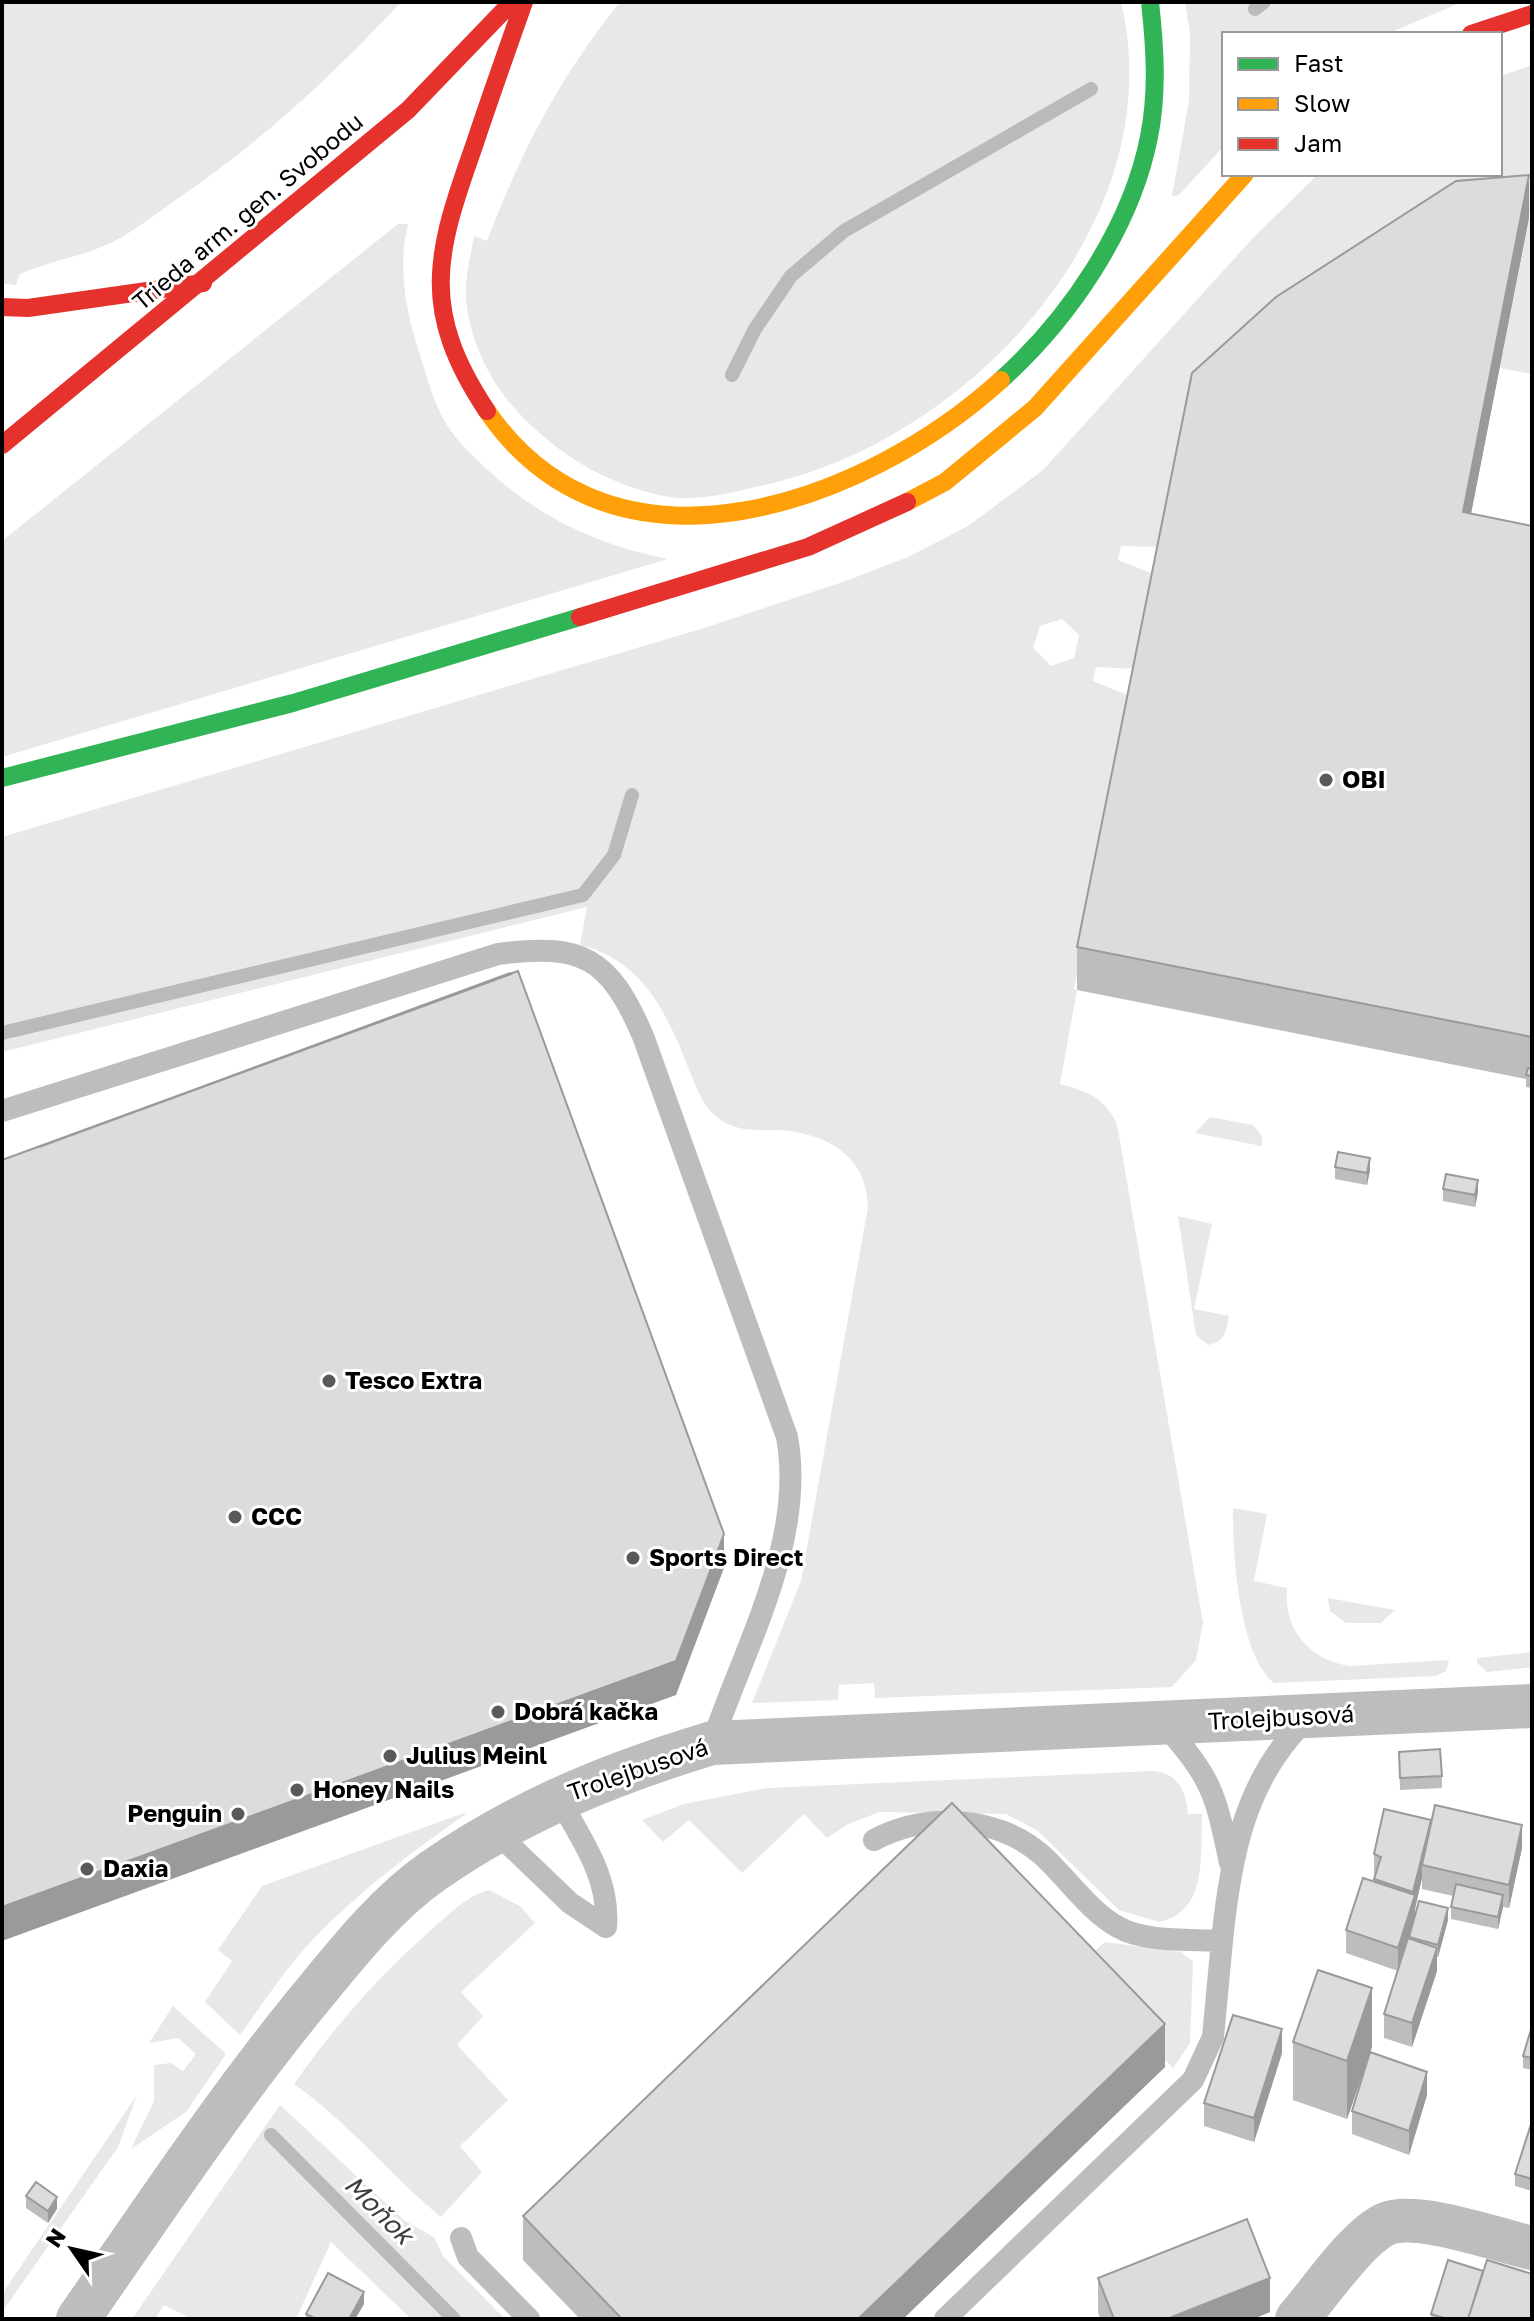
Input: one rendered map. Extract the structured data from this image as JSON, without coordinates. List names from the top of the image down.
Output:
{
  "streets": {
    "main road": ["Trieda arm. gen. Svobodu"],
    "street": ["Trolejbusová"]
  },
  "water": ["Moňok"],
  "places": [
    "OBI",
    "Tesco Extra",
    "CCC",
    "Sports Direct",
    "Dobrá kačka",
    "Julius Meinl",
    "Honey Nails",
    "Penguin",
    "Daxia"
  ],
  "legend": ["Fast", "Slow", "Jam"],
  "north": "top left"
}
